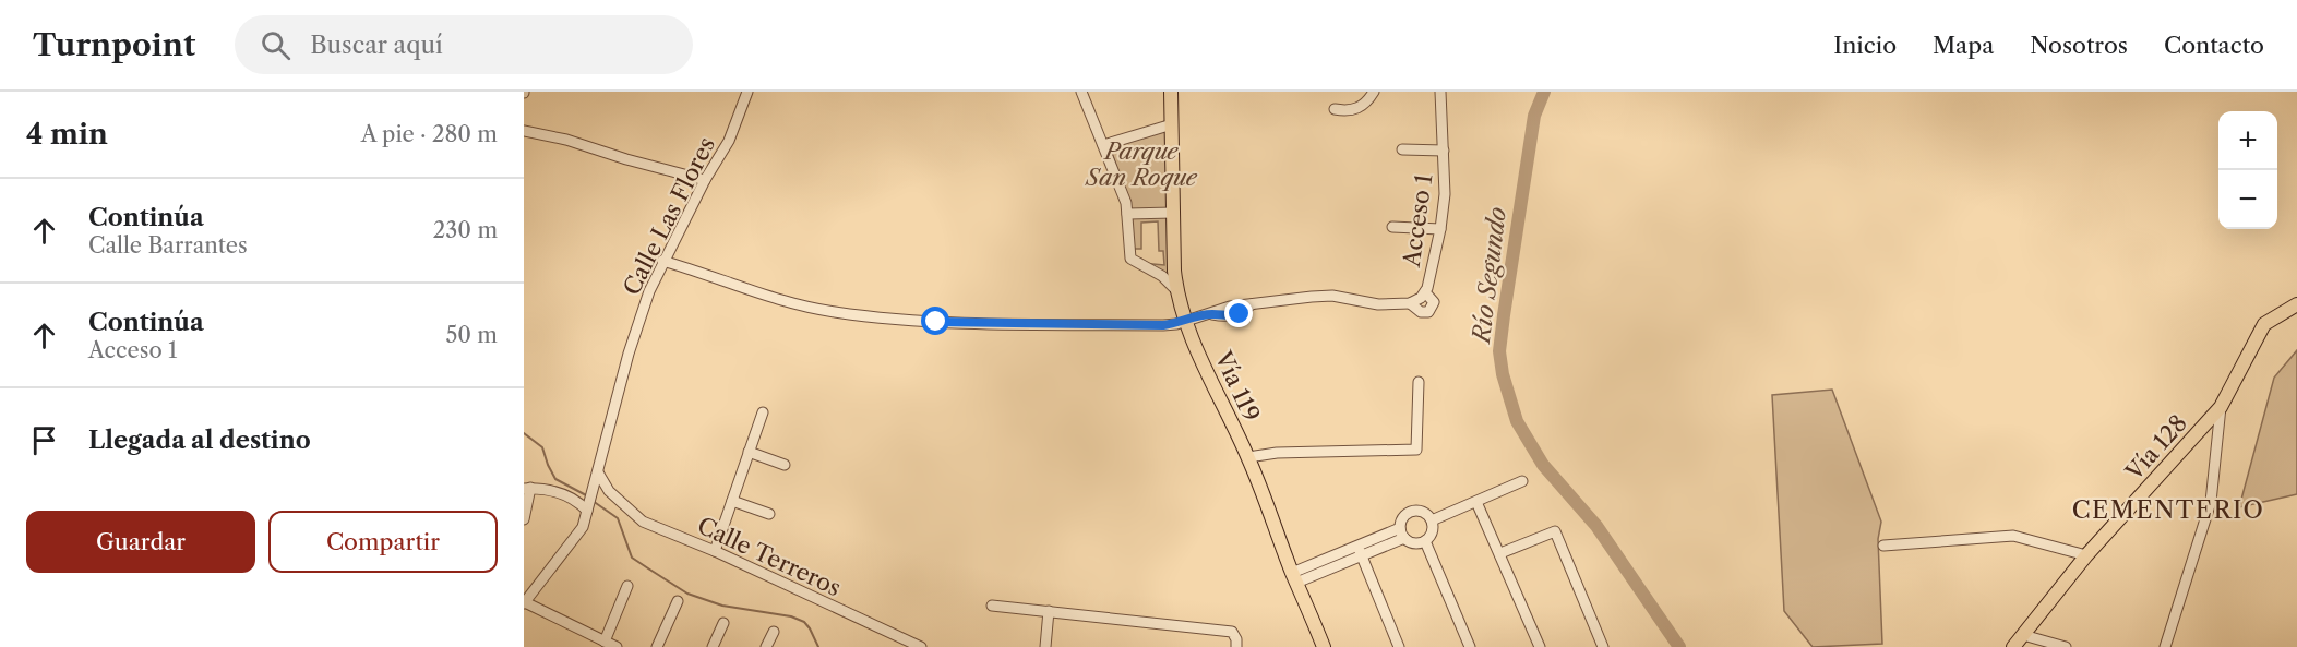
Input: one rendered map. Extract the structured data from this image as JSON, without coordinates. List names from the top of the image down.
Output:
{
  "streets": {
    "main road": ["Vía 119", "Vía 128"],
    "street": ["Calle Las Flores", "Acceso 1", "Calle Terreros"]
  },
  "crossings": [
    ["Calle Las Flores", "Calle Terreros"]
  ],
  "districts": ["CEMENTERIO"],
  "water": ["Río Segundo"],
  "parks": ["Parque San Roque"],
  "page": {
    "header": "Turnpoint",
    "search": "Buscar aquí",
    "nav": [
      "Inicio",
      "Mapa",
      "Nosotros",
      "Contacto"
    ],
    "heading": ["4 min", "A pie · 280 m"],
    "map_buttons": ["+", "−"],
    "list": [
      ["Continúa", "Calle Barrantes", "230 m"],
      ["Continúa", "Acceso 1", "50 m"],
      "Llegada al destino"
    ],
    "buttons": ["Guardar", "Compartir"]
  }
}
